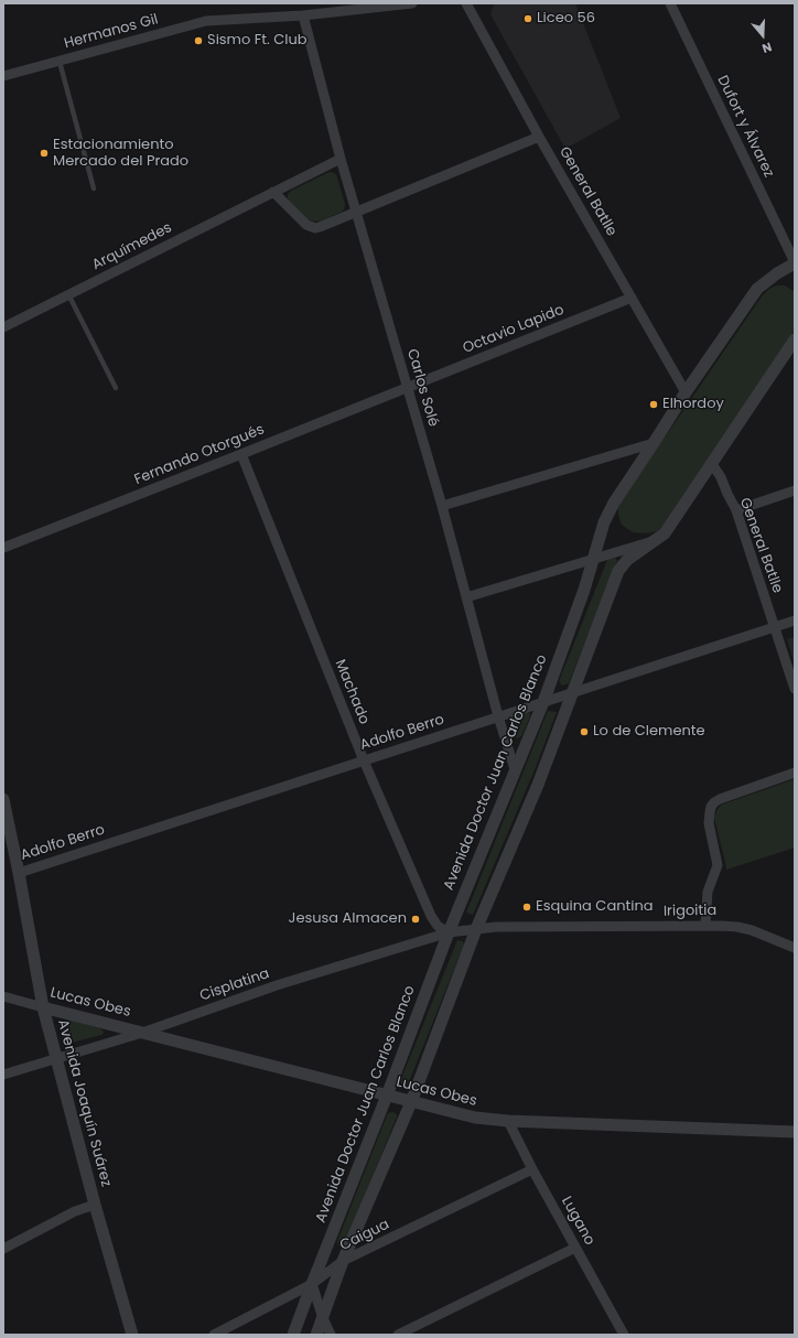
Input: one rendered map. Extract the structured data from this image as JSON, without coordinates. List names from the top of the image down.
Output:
{
  "streets": {
    "street": [
      "Hermanos Gil",
      "Dufort y Álvarez",
      "General Batlle",
      "Arquímedes",
      "Octavio Lapido",
      "Carlos Solé",
      "Fernando Otorgués",
      "Machado",
      "Adolfo Berro",
      "Avenida Doctor Juan Carlos Blanco",
      "Irigoitia",
      "Cisplatina",
      "Lucas Obes",
      "Avenida Joaquín Suárez",
      "Lugano",
      "Caigua"
    ]
  },
  "crossings": [
    ["Hermanos Gil", "Carlos Solé"],
    ["Dufort y Álvarez", "Avenida Doctor Juan Carlos Blanco"],
    ["General Batlle", "Octavio Lapido"],
    ["General Batlle", "Adolfo Berro"],
    ["General Batlle", "Avenida Doctor Juan Carlos Blanco"],
    ["Arquímedes", "Carlos Solé"],
    ["Octavio Lapido", "Carlos Solé"],
    ["Octavio Lapido", "Fernando Otorgués"],
    ["Carlos Solé", "Fernando Otorgués"],
    ["Carlos Solé", "Adolfo Berro"],
    ["Carlos Solé", "Avenida Doctor Juan Carlos Blanco"],
    ["Fernando Otorgués", "Machado"],
    ["Machado", "Adolfo Berro"],
    ["Machado", "Avenida Doctor Juan Carlos Blanco"],
    ["Machado", "Cisplatina"],
    ["Adolfo Berro", "Avenida Doctor Juan Carlos Blanco"],
    ["Adolfo Berro", "Avenida Joaquín Suárez"],
    ["Avenida Doctor Juan Carlos Blanco", "Cisplatina"],
    ["Avenida Doctor Juan Carlos Blanco", "Lucas Obes"],
    ["Avenida Doctor Juan Carlos Blanco", "Caigua"],
    ["Irigoitia", "Cisplatina"],
    ["Cisplatina", "Lucas Obes"],
    ["Cisplatina", "Avenida Joaquín Suárez"],
    ["Lucas Obes", "Avenida Joaquín Suárez"],
    ["Lucas Obes", "Lugano"],
    ["Lugano", "Caigua"]
  ],
  "places": [
    "Liceo 56",
    "Sismo Ft. Club",
    "Estacionamiento Mercado del Prado",
    "Elhordoy",
    "Lo de Clemente",
    "Esquina Cantina",
    "Jesusa Almacen"
  ],
  "north": "bottom"
}
